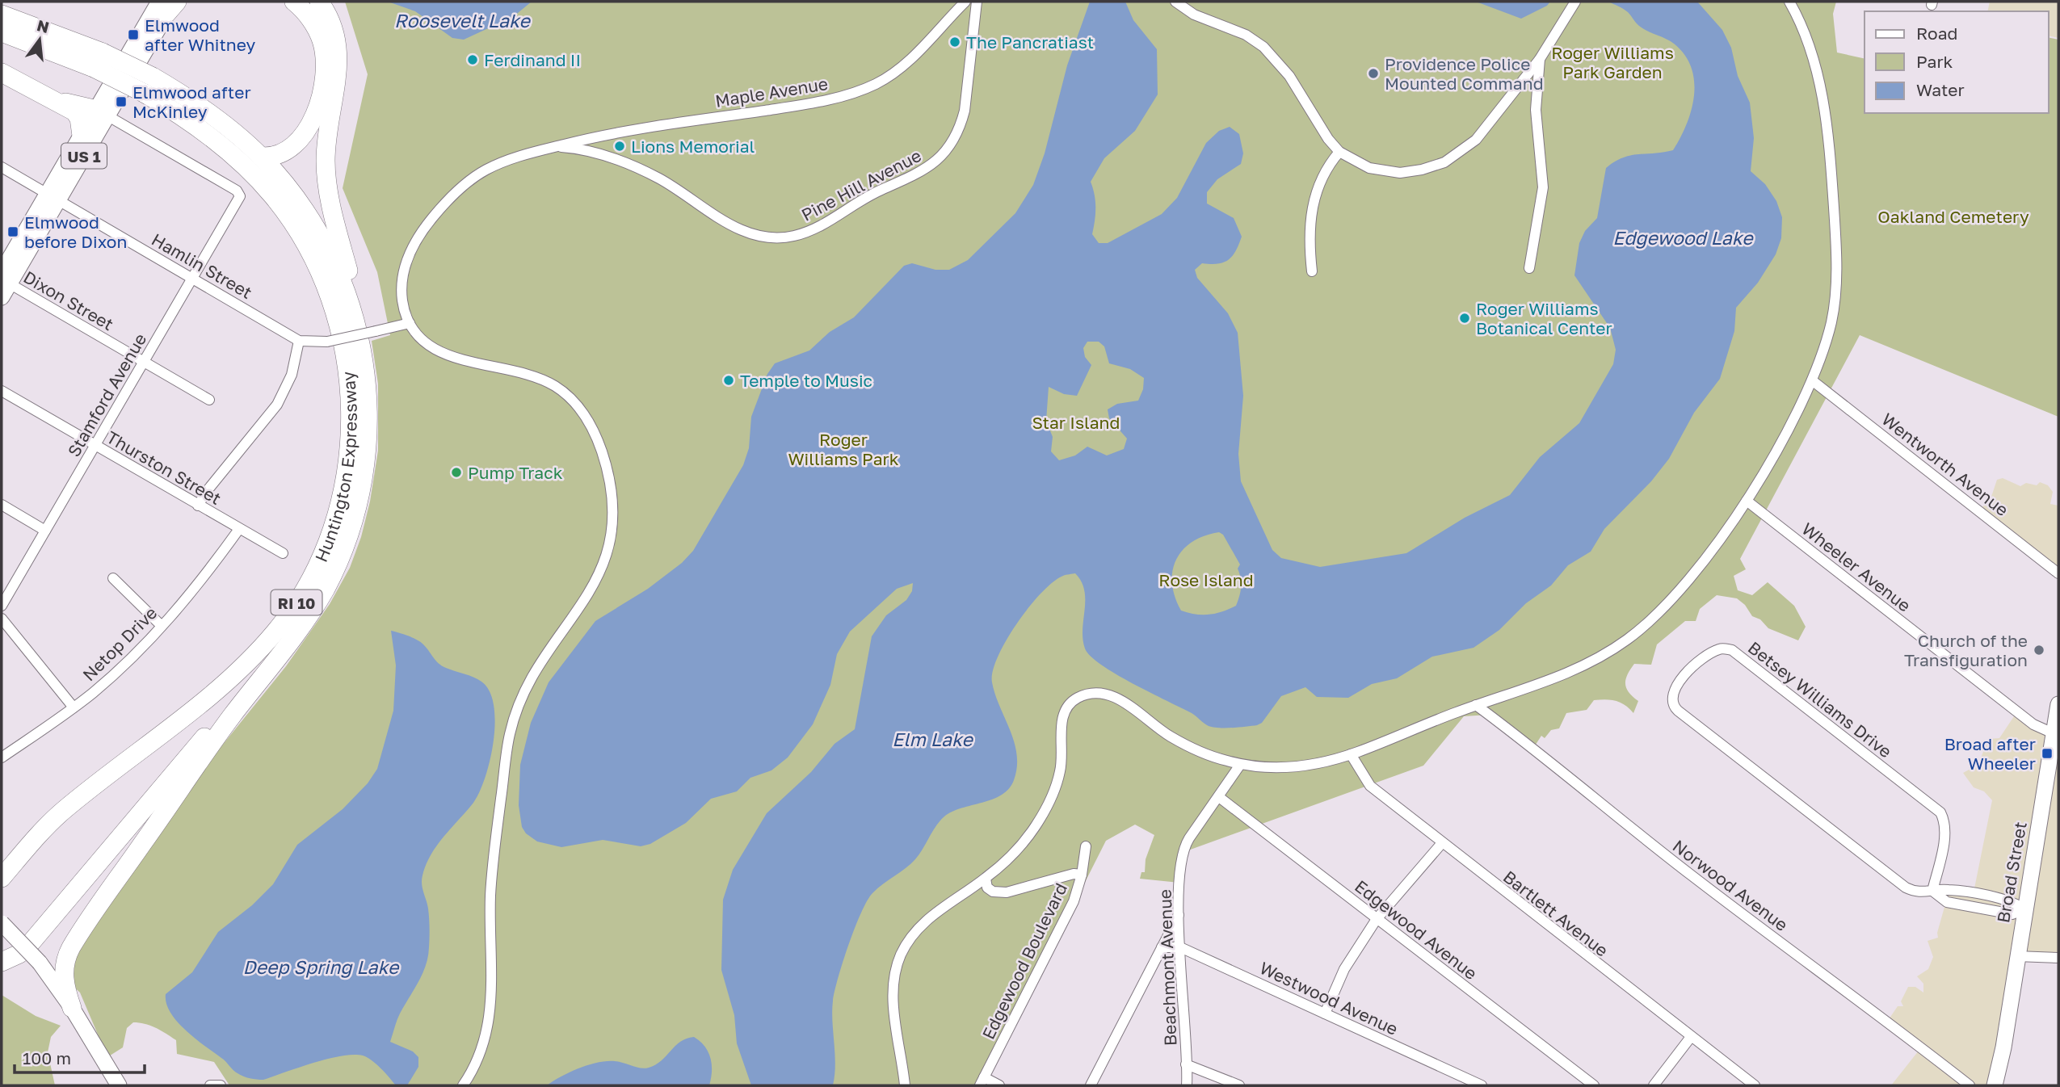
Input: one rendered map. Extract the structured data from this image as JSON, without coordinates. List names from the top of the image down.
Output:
{
  "streets": {
    "highway": ["Huntington Expressway", "RI 10"],
    "main road": ["US 1", "Broad Street"],
    "street": [
      "Maple Avenue",
      "Pine Hill Avenue",
      "Hamlin Street",
      "Dixon Street",
      "Stamford Avenue",
      "Wentworth Avenue",
      "Thurston Street",
      "Wheeler Avenue",
      "Netop Drive",
      "Betsey Williams Drive",
      "Norwood Avenue",
      "Bartlett Avenue",
      "Edgewood Avenue",
      "Edgewood Boulevard",
      "Beachmont Avenue",
      "Westwood Avenue"
    ]
  },
  "crossings": [
    ["Maple Avenue", "Pine Hill Avenue"],
    ["US 1", "Hamlin Street"],
    ["US 1", "Dixon Street"],
    ["US 1", "Stamford Avenue"],
    ["Hamlin Street", "Stamford Avenue"],
    ["Dixon Street", "Stamford Avenue"],
    ["Stamford Avenue", "Thurston Street"],
    ["Huntington Expressway", "RI 10"],
    ["Thurston Street", "Netop Drive"],
    ["Wheeler Avenue", "Broad Street"],
    ["Betsey Williams Drive", "Broad Street"],
    ["Edgewood Avenue", "Beachmont Avenue"],
    ["Beachmont Avenue", "Westwood Avenue"]
  ],
  "water": [
    "Roosevelt Lake",
    "Edgewood Lake",
    "Elm Lake",
    "Deep Spring Lake"
  ],
  "parks": [
    "Roger Williams Park Garden",
    "Oakland Cemetery",
    "Star Island",
    "Roger Williams Park",
    "Rose Island"
  ],
  "places": {
    "transit": [
      "Elmwood after Whitney",
      "Elmwood after McKinley",
      "Elmwood before Dixon",
      "Broad after Wheeler"
    ],
    "other": [
      "The Pancratiast",
      "Ferdinand II",
      "Providence Police Mounted Command",
      "Lions Memorial",
      "Roger Williams Botanical Center",
      "Temple to Music",
      "Pump Track",
      "Church of the Transfiguration"
    ]
  },
  "legend": ["Road", "Park", "Water"],
  "scale_bar": "100 m",
  "north": "top"
}
